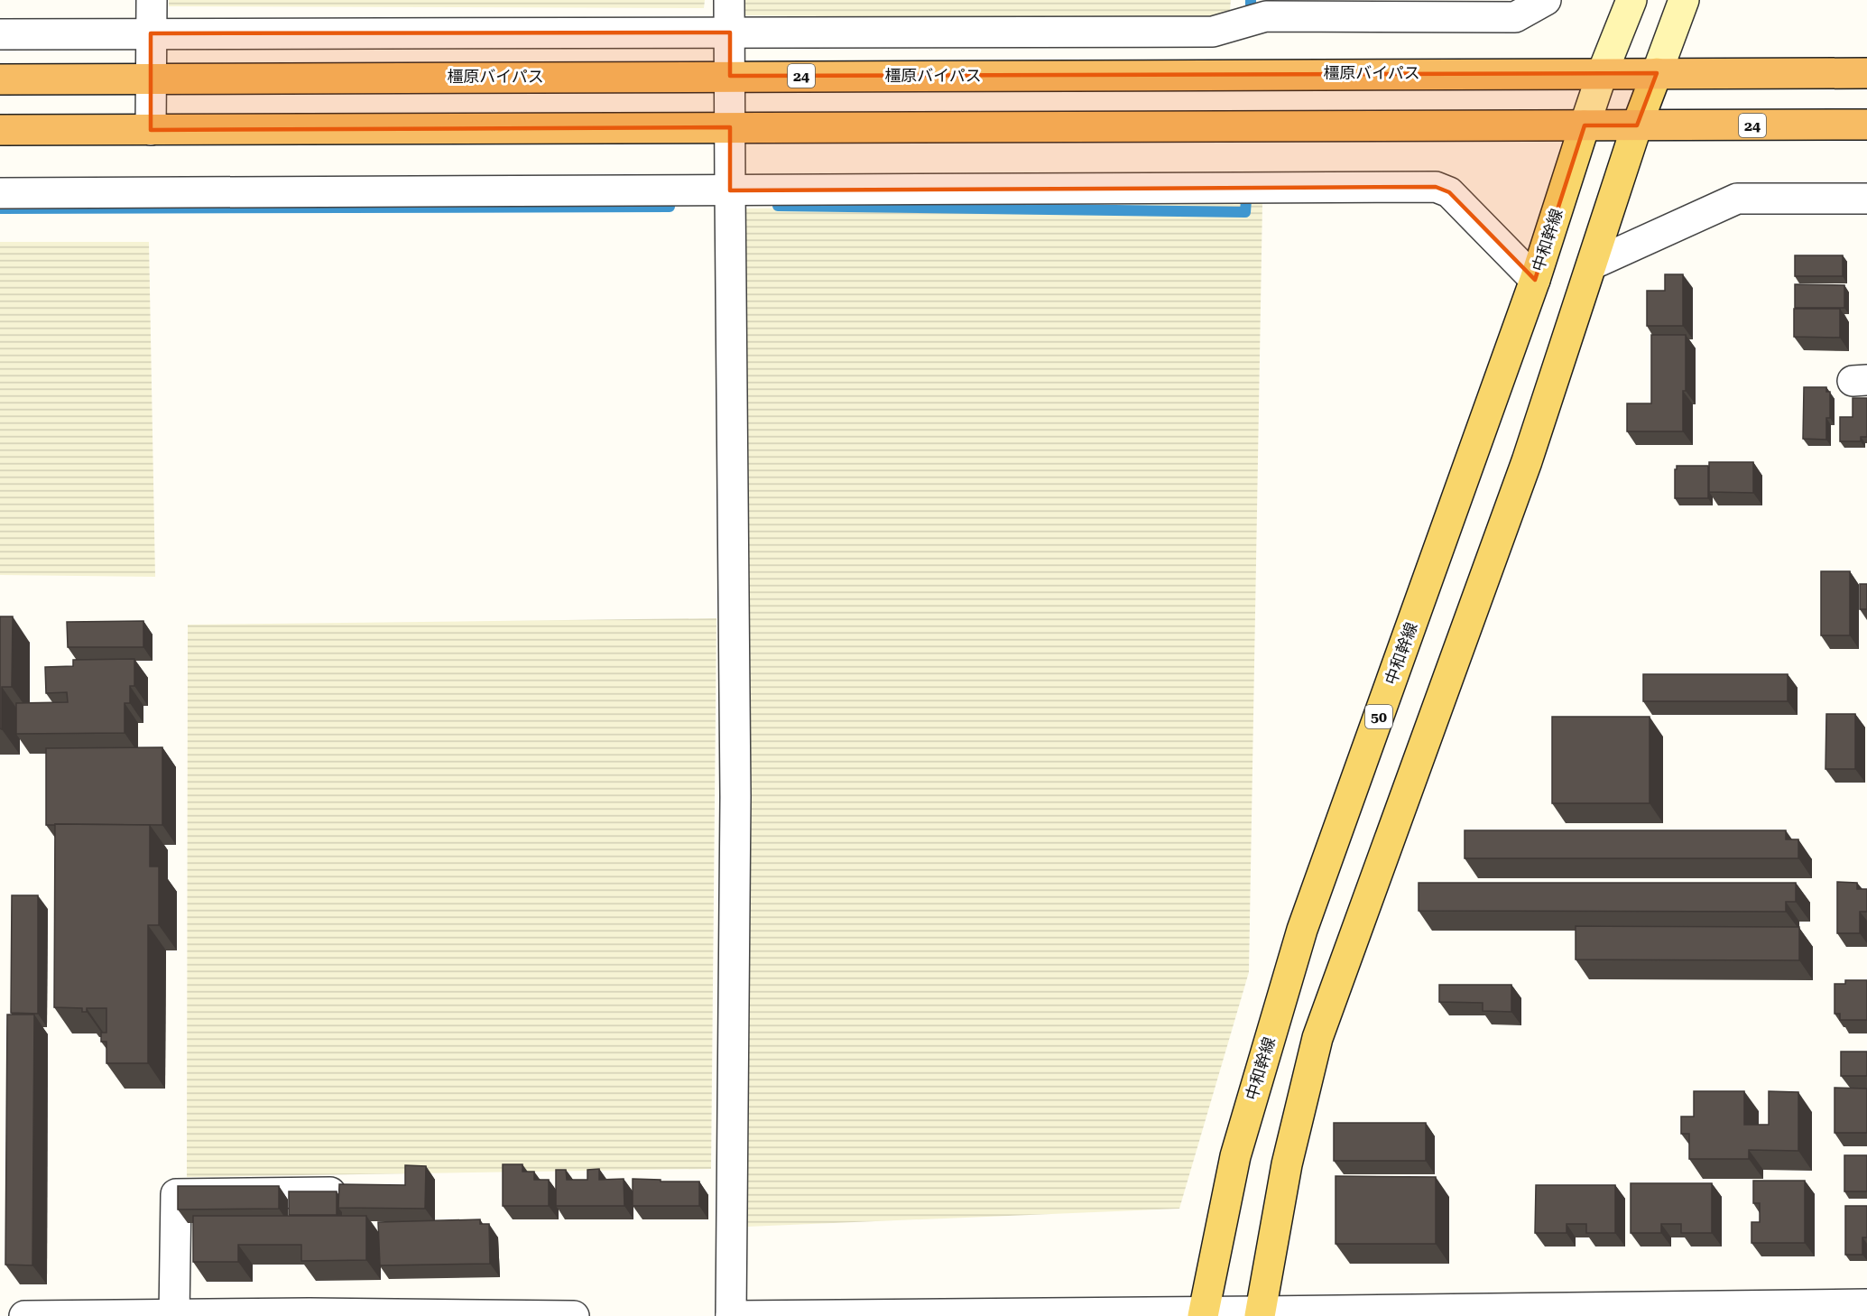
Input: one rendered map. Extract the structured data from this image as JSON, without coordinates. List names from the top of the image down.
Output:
{
  "streets": {
    "highway": ["橿原バイパス", "24"],
    "main road": ["中和幹線", "50"]
  },
  "crossings": [
    ["橿原バイパス", "中和幹線"],
    ["24", "中和幹線"]
  ]
}
